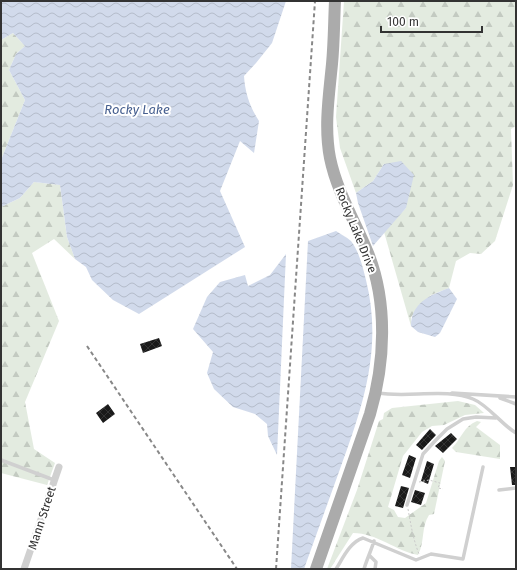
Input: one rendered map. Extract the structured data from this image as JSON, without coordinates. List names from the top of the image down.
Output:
{
  "streets": {
    "main road": ["Rocky Lake Drive"],
    "street": ["Mann Street"]
  },
  "water": ["Rocky Lake"],
  "scale_bar": "100 m"
}
